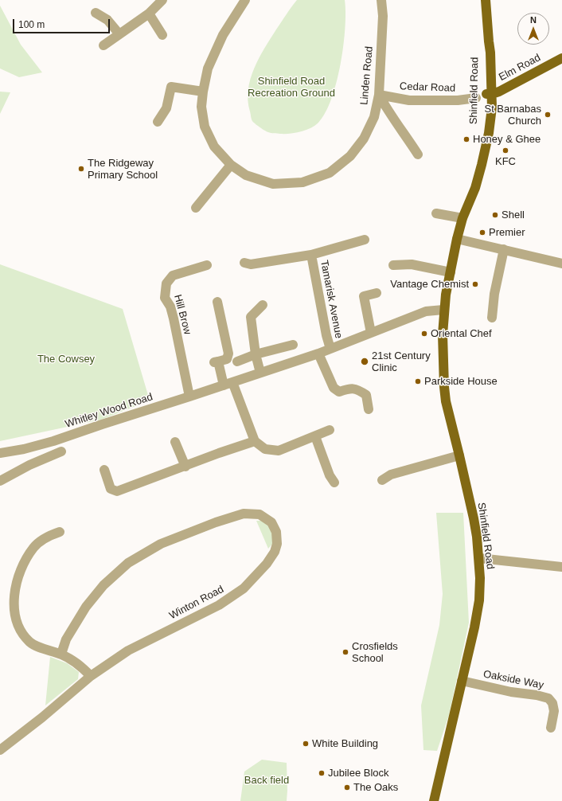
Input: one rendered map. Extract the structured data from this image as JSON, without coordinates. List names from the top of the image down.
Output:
{
  "streets": {
    "main road": ["Elm Road", "Shinfield Road"],
    "street": [
      "Linden Road",
      "Cedar Road",
      "Tamarisk Avenue",
      "Hill Brow",
      "Whitley Wood Road",
      "Winton Road",
      "Oakside Way"
    ]
  },
  "crossings": [
    ["Elm Road", "Shinfield Road"],
    ["Linden Road", "Cedar Road"],
    ["Shinfield Road", "Whitley Wood Road"],
    ["Shinfield Road", "Oakside Way"],
    ["Tamarisk Avenue", "Whitley Wood Road"],
    ["Hill Brow", "Whitley Wood Road"]
  ],
  "parks": ["Shinfield Road Recreation Ground", "The Cowsey", "Back field"],
  "places": [
    "St Barnabas Church",
    "Honey & Ghee",
    "KFC",
    "The Ridgeway Primary School",
    "Shell",
    "Premier",
    "Vantage Chemist",
    "Oriental Chef",
    "21st Century Clinic",
    "Parkside House",
    "Crosfields School",
    "White Building",
    "Jubilee Block",
    "The Oaks"
  ],
  "scale_bar": "100 m",
  "north": "top"
}
